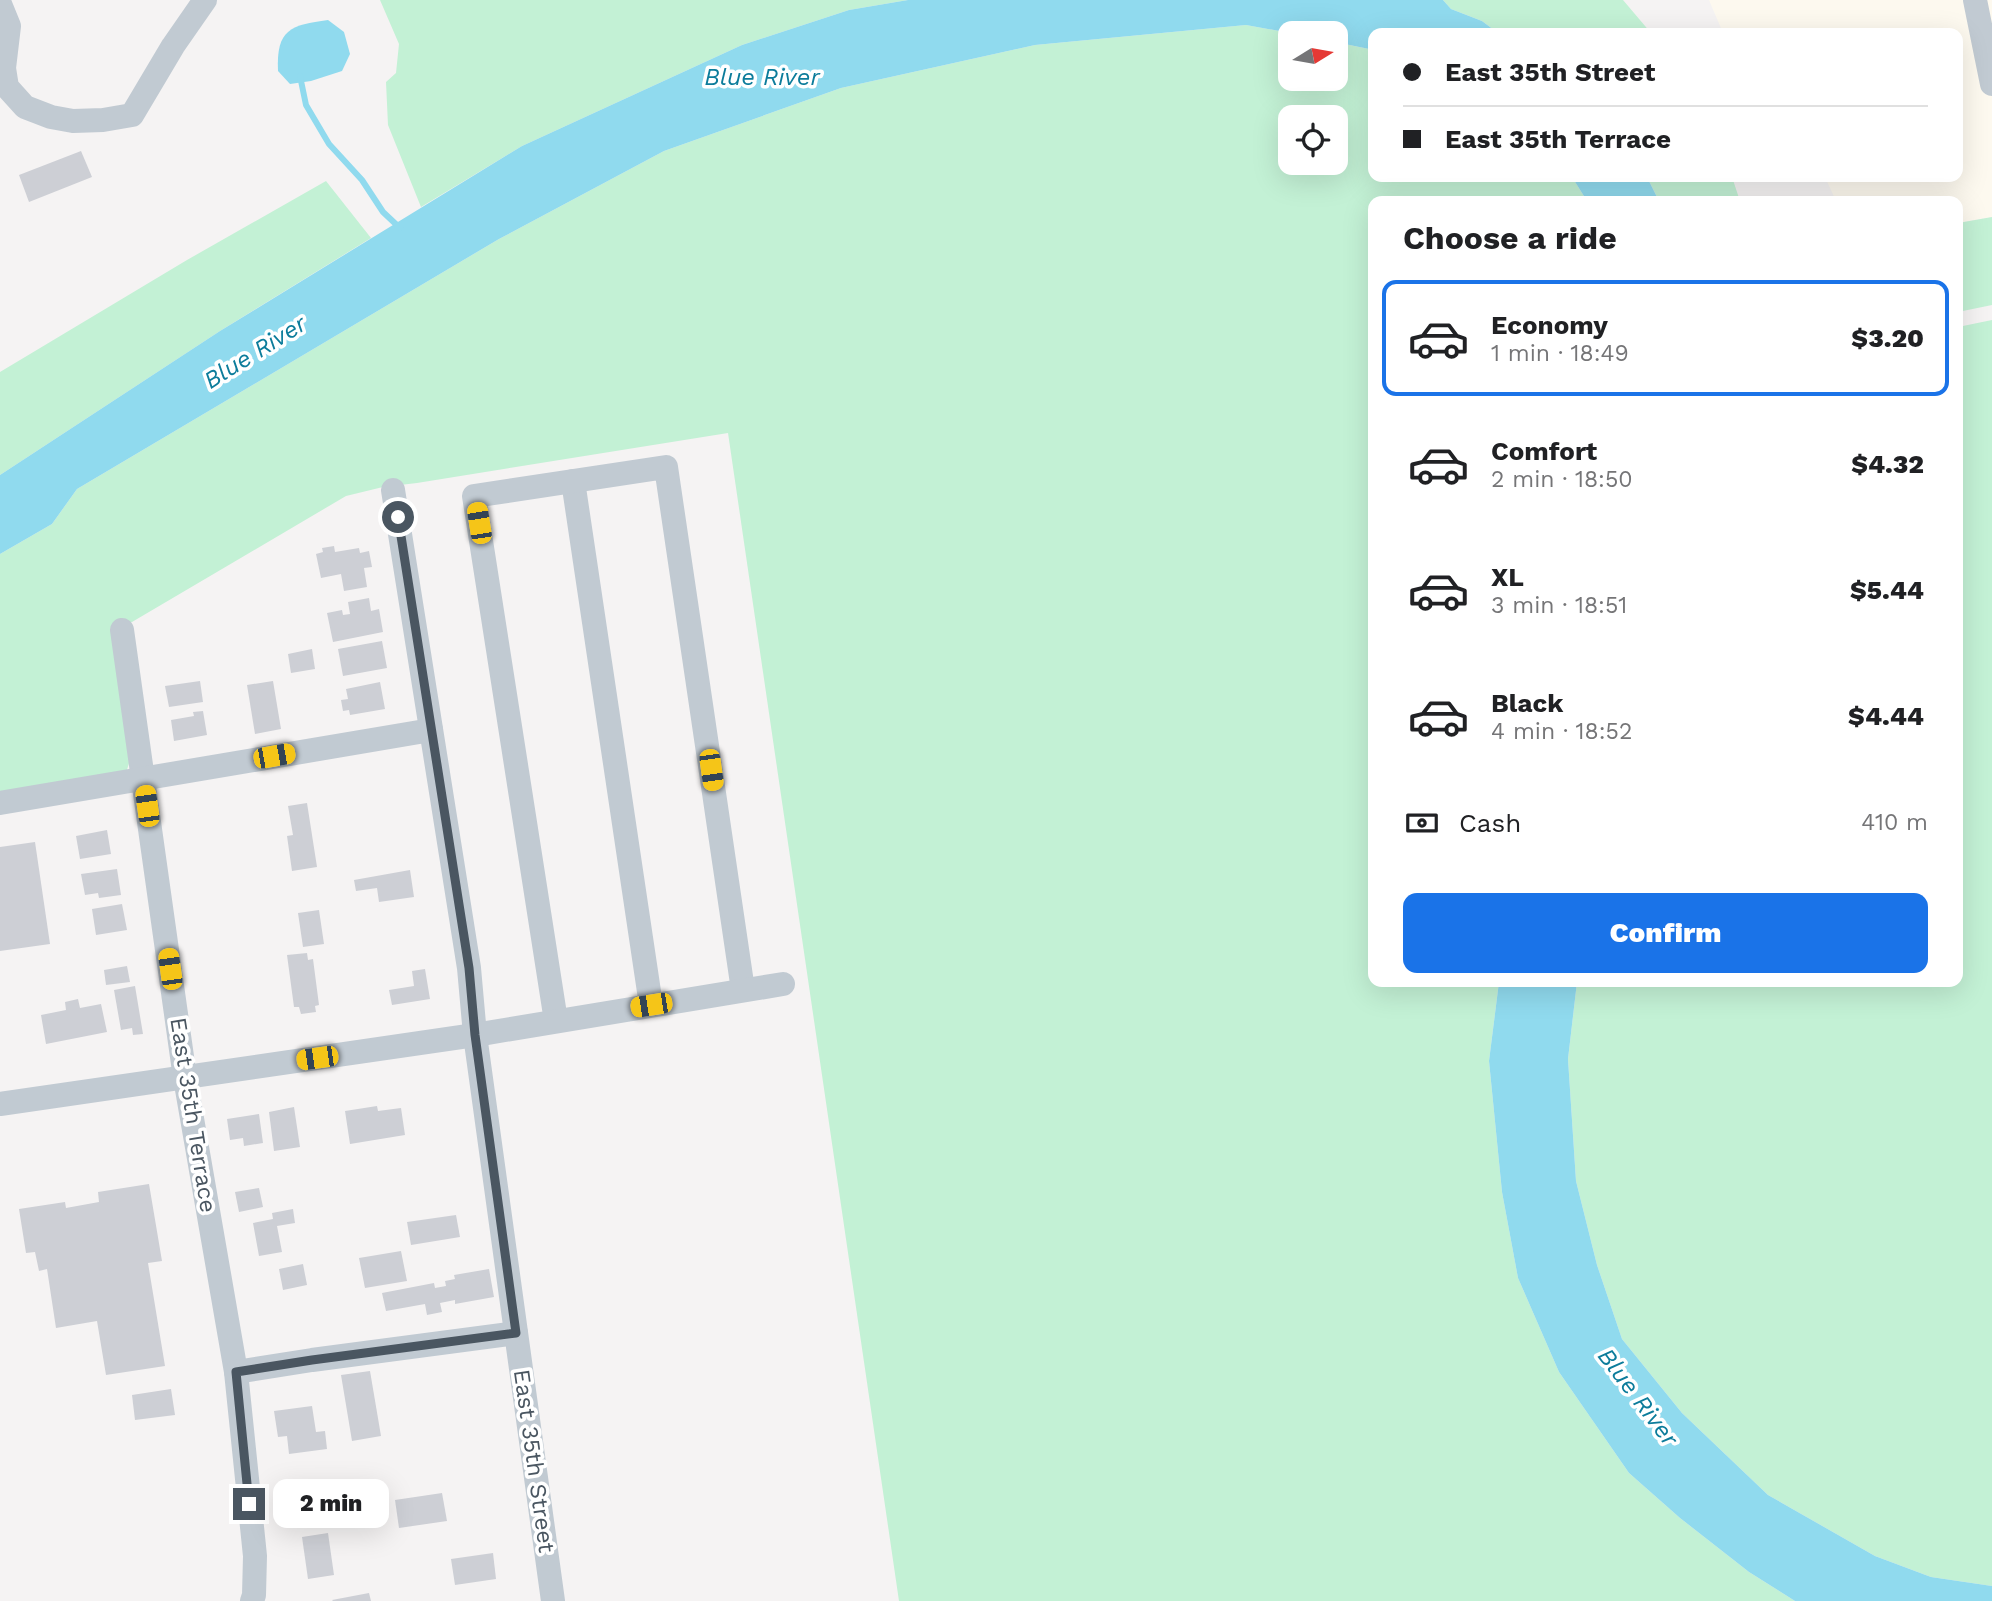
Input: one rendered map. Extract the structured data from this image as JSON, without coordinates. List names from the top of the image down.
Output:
{
  "streets": {
    "street": ["East 35th Terrace", "East 35th Street"]
  },
  "water": ["Blue River"],
  "north": "right",
  "page": {
    "banner": ["East 35th Street", "East 35th Terrace"],
    "heading": "Choose a ride",
    "list": [
      {
        "name": "Economy",
        "note": "1 min · 18:49",
        "value": "$3.20"
      },
      {
        "name": "Comfort",
        "note": "2 min · 18:50",
        "value": "$4.32"
      },
      {
        "name": "XL",
        "note": "3 min · 18:51",
        "value": "$5.44"
      },
      {
        "name": "Black",
        "note": "4 min · 18:52",
        "value": "$4.44"
      }
    ],
    "pay": ["Cash", "410 m"],
    "buttons": "Confirm",
    "bubble": "2 min"
  }
}
